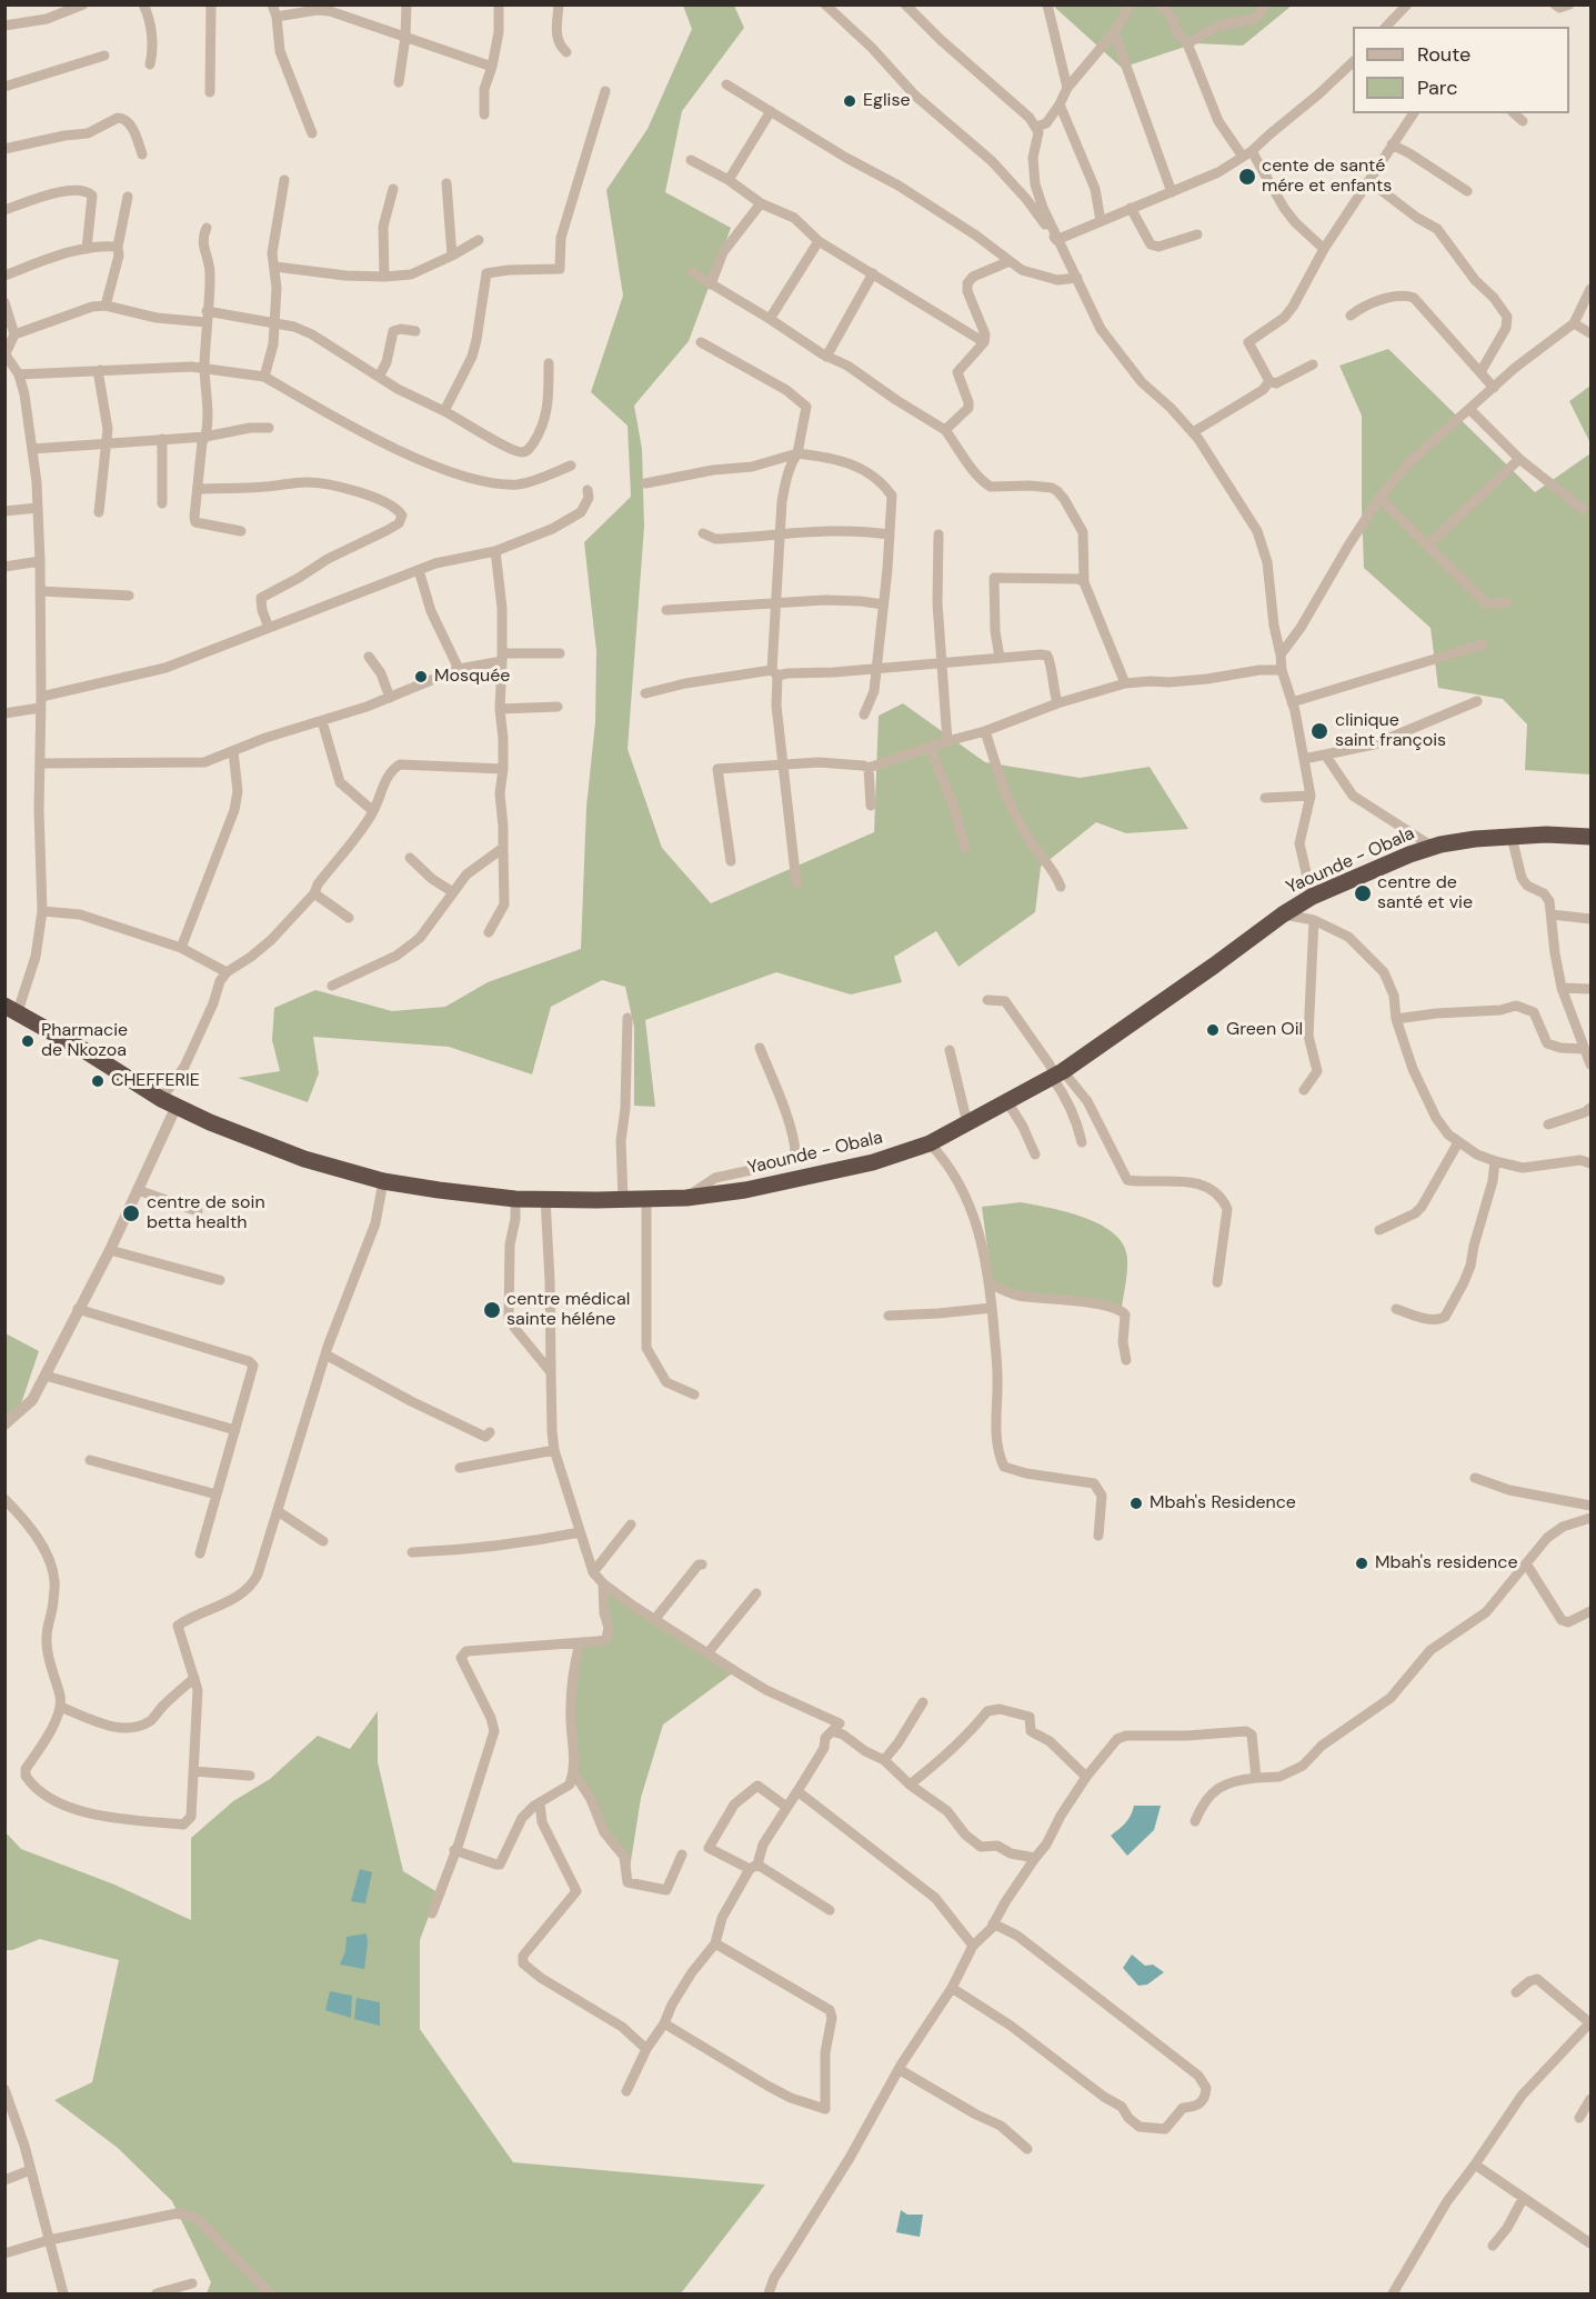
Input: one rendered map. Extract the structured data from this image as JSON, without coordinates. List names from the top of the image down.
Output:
{
  "streets": {
    "highway": ["Yaounde - Obala"]
  },
  "places": [
    "Eglise",
    "cente de santé mére et enfants",
    "Mosquée",
    "clinique saint françois",
    "centre de santé et vie",
    "Green Oil",
    "Pharmacie de Nkozoa",
    "CHEFFERIE",
    "centre de soin betta health",
    "centre médical sainte héléne",
    "Mbah's Residence",
    "Mbah's residence"
  ],
  "legend": ["Route", "Parc"]
}
